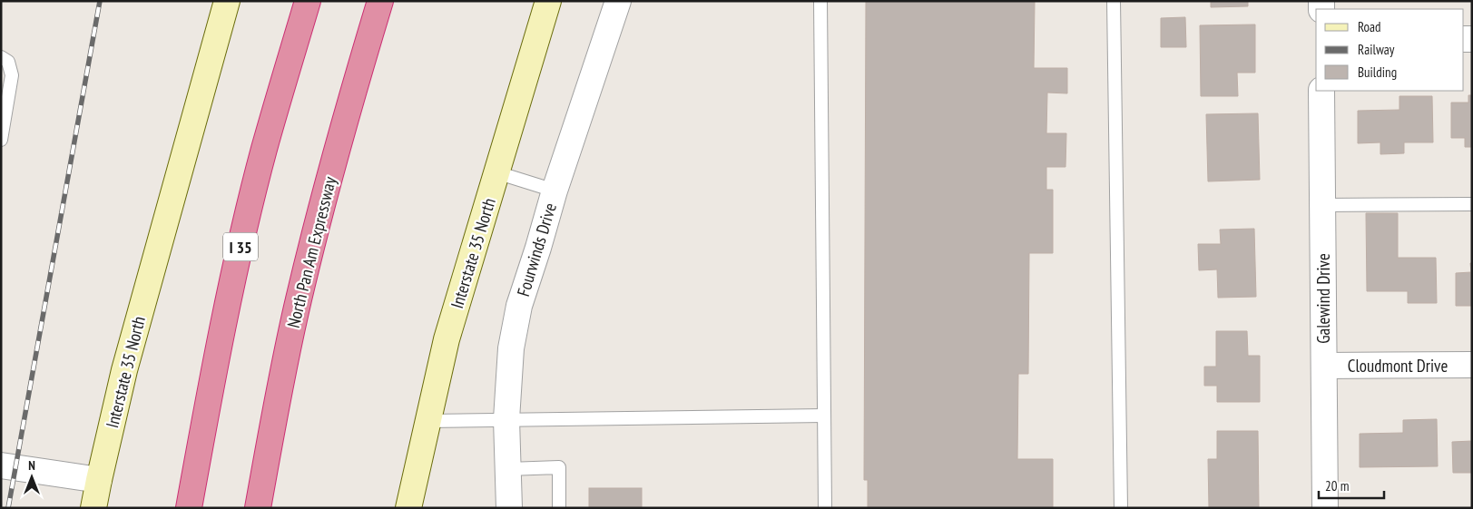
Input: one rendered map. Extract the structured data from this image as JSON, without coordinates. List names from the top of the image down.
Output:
{
  "streets": {
    "highway": ["I 35", "North Pan Am Expressway"],
    "main road": ["Interstate 35 North"],
    "street": ["Fourwinds Drive", "Galewind Drive", "Cloudmont Drive"]
  },
  "crossings": [
    ["Galewind Drive", "Cloudmont Drive"]
  ],
  "legend": ["Road", "Railway", "Building"],
  "scale_bar": "20 m",
  "north": "top"
}
